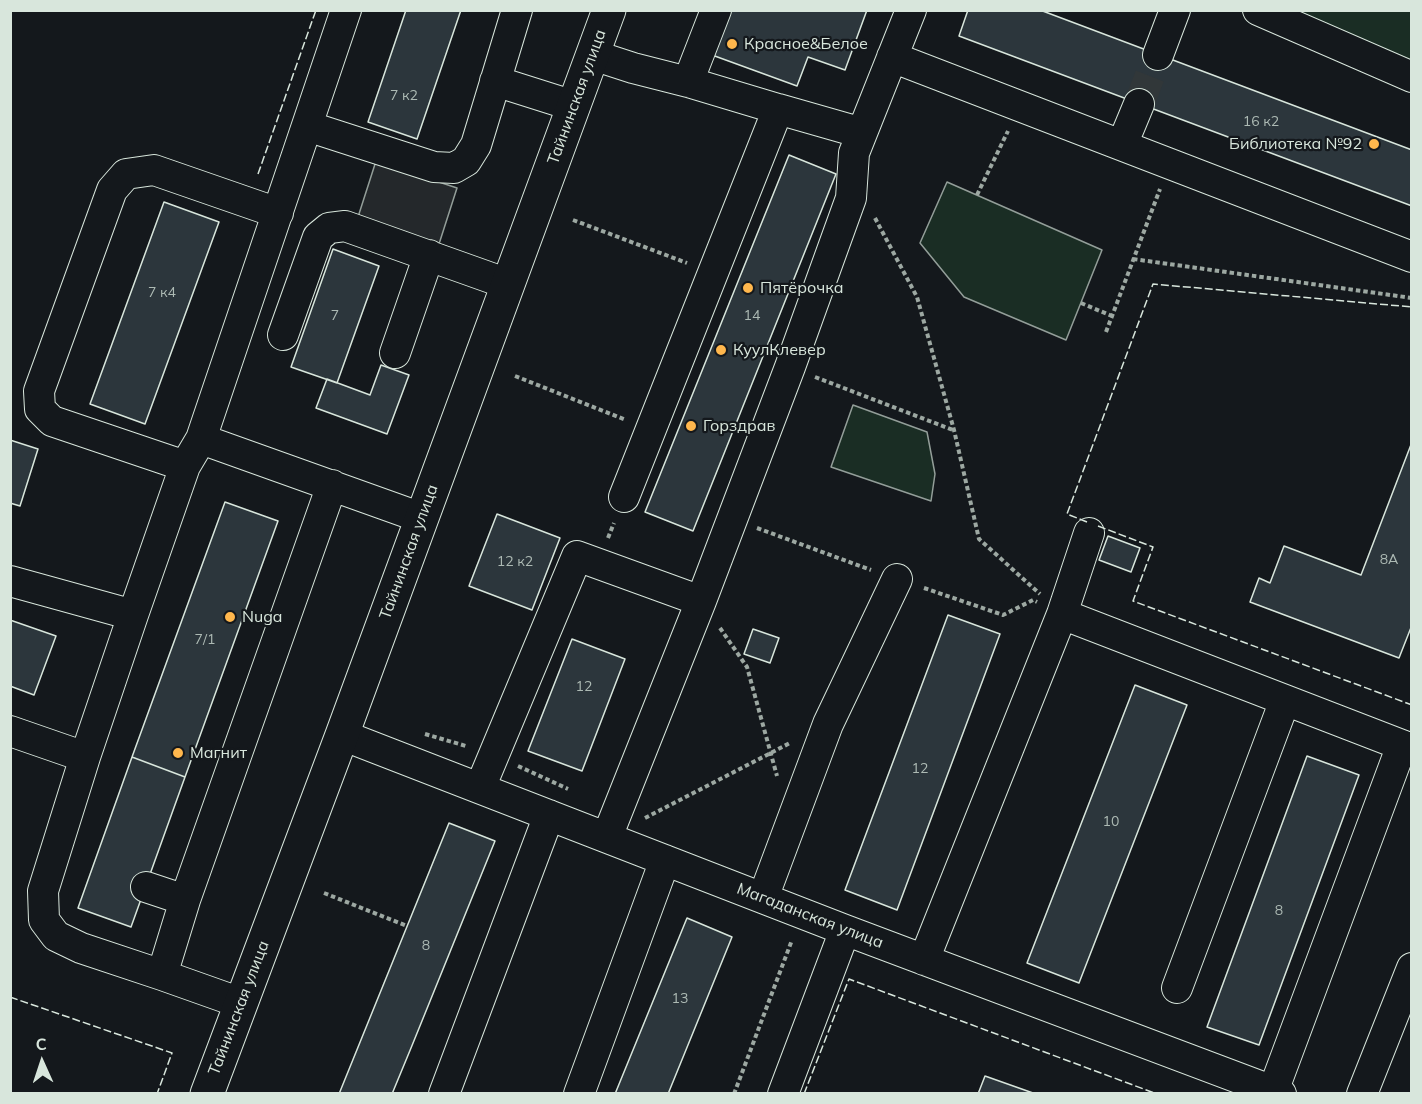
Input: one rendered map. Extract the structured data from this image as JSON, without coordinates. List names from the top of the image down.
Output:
{
  "streets": {
    "main road": ["Тайнинская улица"],
    "street": ["Магаданская улица"]
  },
  "crossings": [
    ["Тайнинская улица", "Магаданская улица"]
  ],
  "places": [
    "Красное&Белое",
    "Библиотека №92",
    "Пятёрочка",
    "КуулКлевер",
    "Горздрав",
    "Nuga",
    "Магнит"
  ],
  "house_numbers": [
    "7 к2",
    "16 к2",
    "7 к4",
    "7",
    "14",
    "8А",
    "12 к2",
    "7/1",
    "12",
    "12",
    "10",
    "8",
    "8",
    "13"
  ],
  "north": "top"
}
